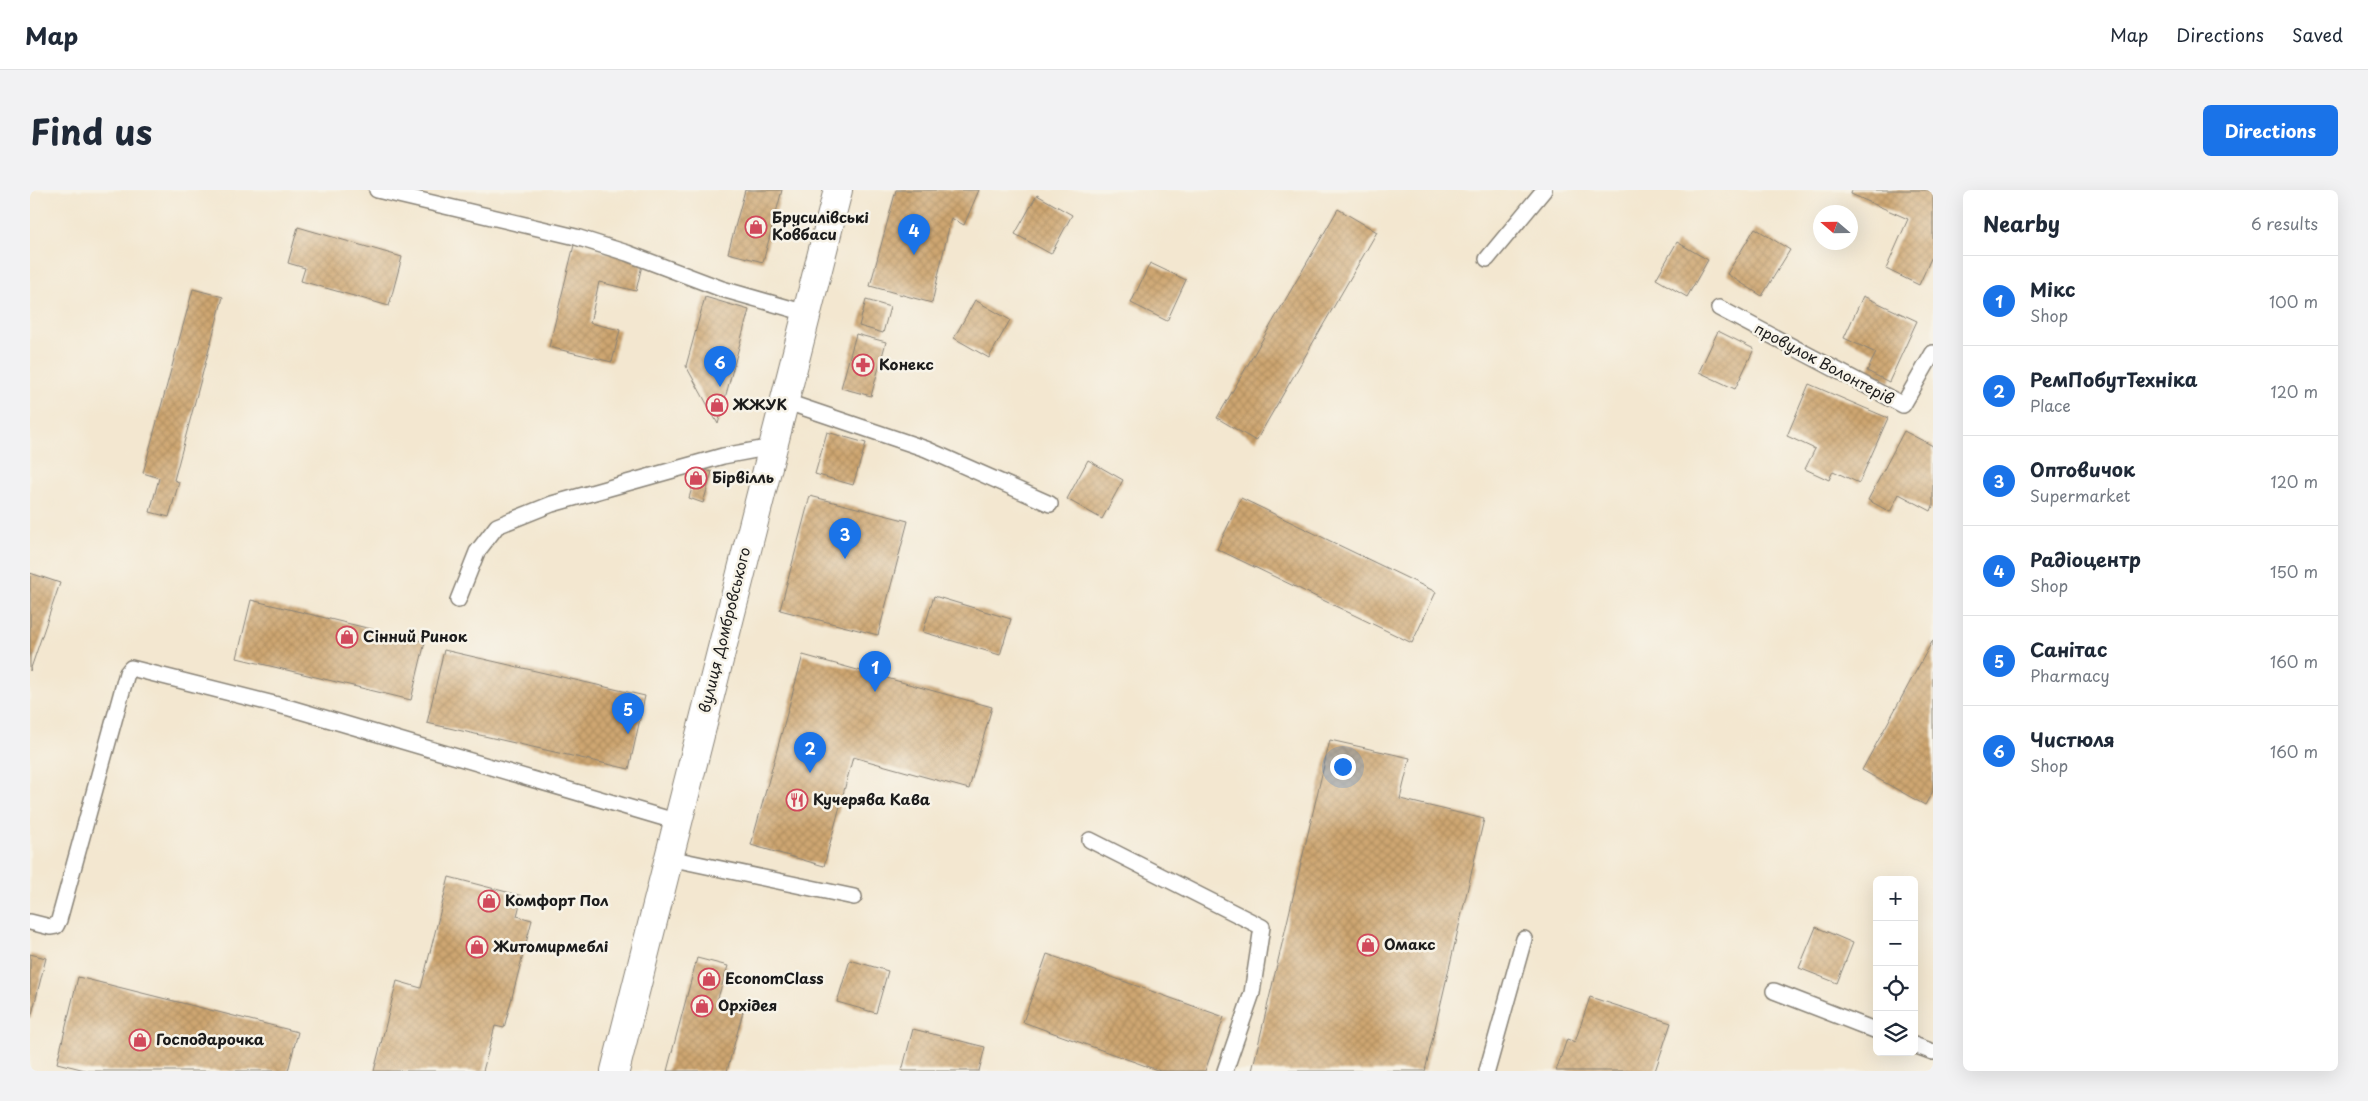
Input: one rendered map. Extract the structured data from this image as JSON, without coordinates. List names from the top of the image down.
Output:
{
  "streets": {
    "street": ["вулиця Домбровського"],
    "lane": ["провулок Волонтерів"]
  },
  "places": {
    "shop": [
      "Брусилівські Ковбаси",
      "ЖЖУК",
      "Бірвілль",
      "Сінний Ринок",
      "Комфорт Пол",
      "Омакс",
      "Житомирмеблі",
      "EconomClass",
      "Орхідея",
      "Господарочка"
    ],
    "pharmacy": ["Конекс"],
    "restaurant": ["Кучерява Кава"]
  },
  "north": "left",
  "page": {
    "header": "Map",
    "nav": ["Map", "Directions", "Saved"],
    "title": "Find us",
    "buttons": "Directions",
    "heading": ["Nearby", "6 results"],
    "pins": [
      "4",
      "6",
      "3",
      "1",
      "5",
      "2"
    ],
    "list": [
      {
        "mark": "1",
        "name": "Мікс",
        "note": "Shop",
        "value": "100 m"
      },
      {
        "mark": "2",
        "name": "РемПобутТехніка",
        "note": "Place",
        "value": "120 m"
      },
      {
        "mark": "3",
        "name": "Оптовичок",
        "note": "Supermarket",
        "value": "120 m"
      },
      {
        "mark": "4",
        "name": "Радіоцентр",
        "note": "Shop",
        "value": "150 m"
      },
      {
        "mark": "5",
        "name": "Санітас",
        "note": "Pharmacy",
        "value": "160 m"
      },
      {
        "mark": "6",
        "name": "Чистюля",
        "note": "Shop",
        "value": "160 m"
      }
    ],
    "map_buttons": ["+", "−"]
  }
}
